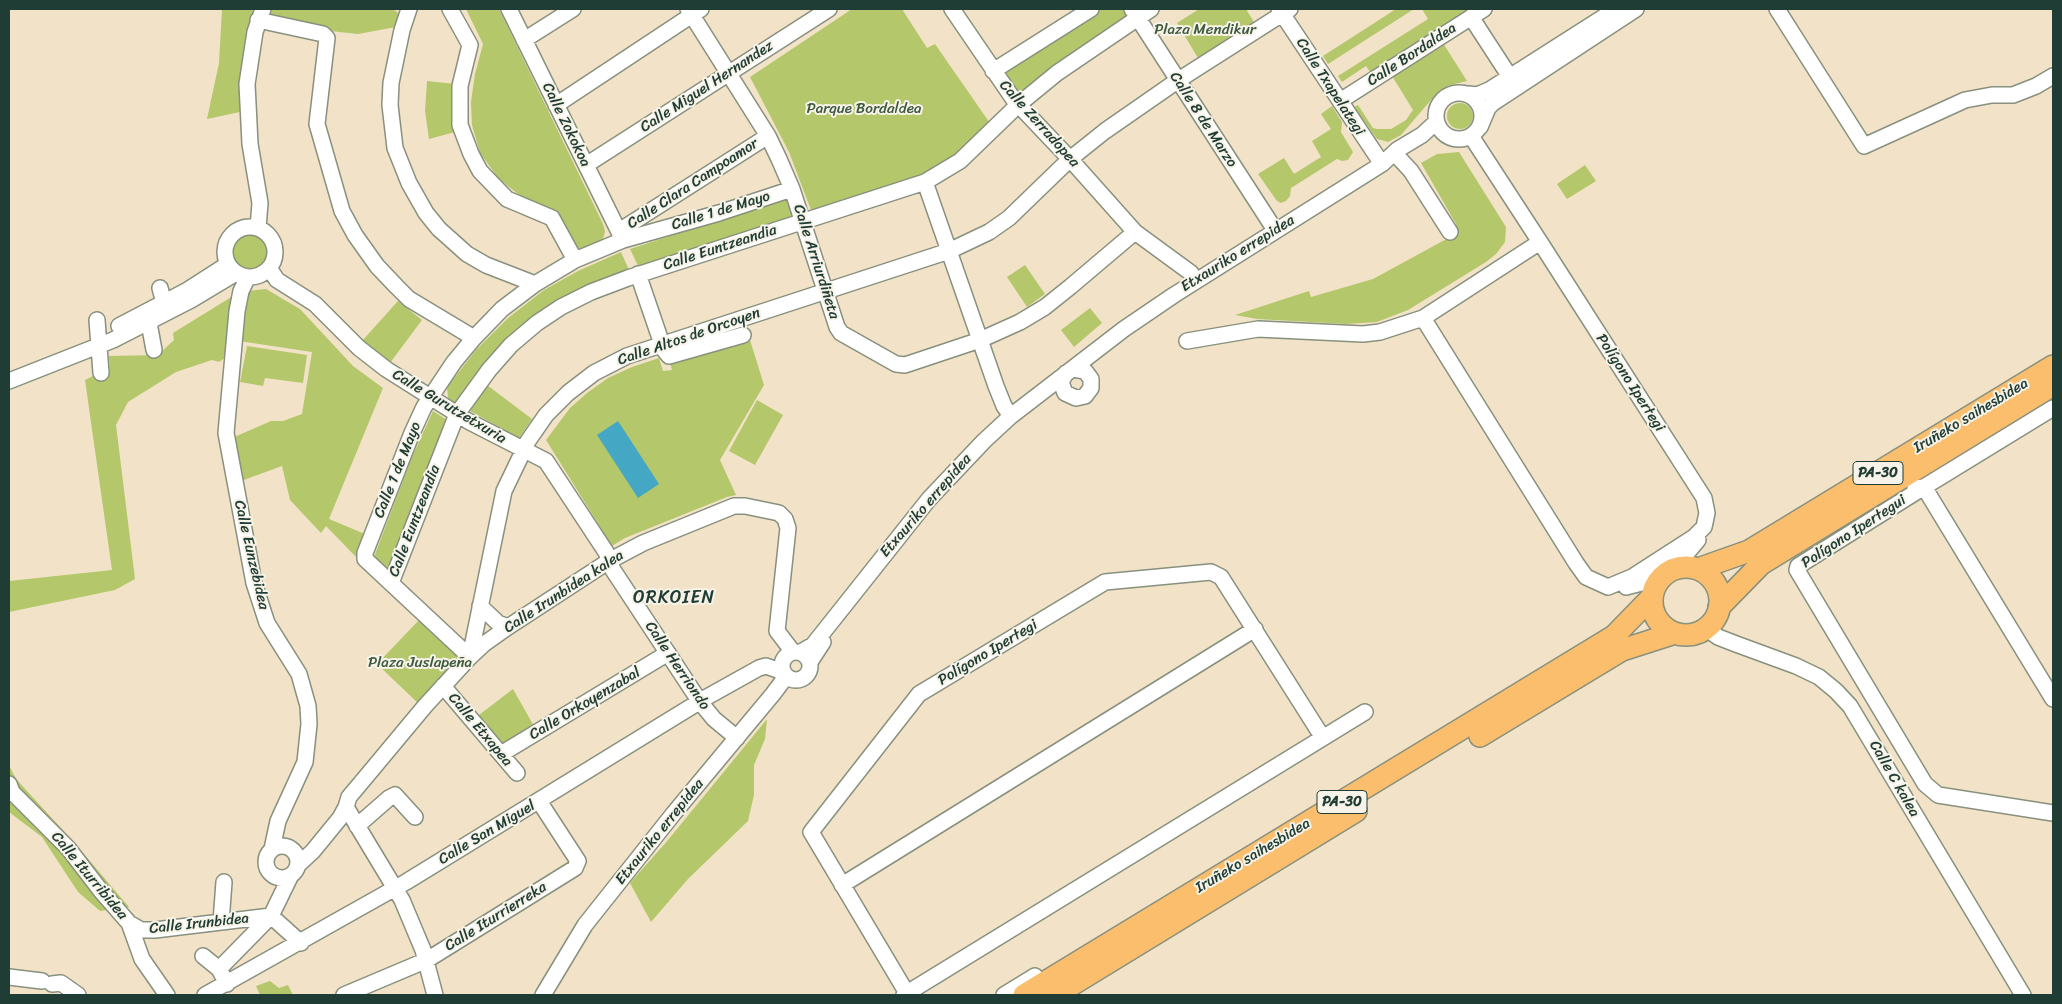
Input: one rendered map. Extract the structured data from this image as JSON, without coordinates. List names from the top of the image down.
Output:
{
  "streets": {
    "highway": ["Iruñeko saihesbidea", "PA-30"],
    "street": [
      "Calle Bordaldea",
      "Calle Miguel Hernandez",
      "Calle Txapelategi",
      "Calle 8 de Marzo",
      "Calle Zerradopea",
      "Calle Zokokoa",
      "Calle Clara Campoamor",
      "Calle 1 de Mayo",
      "Calle Euntzeandia",
      "Etxauriko errepidea",
      "Calle Arriurdiñeta",
      "Calle Altos de Orcoyen",
      "Polígono Ipertegi",
      "Calle Gurutzetxuria",
      "Polígono Ipertegui",
      "Calle Eunzebidea",
      "Calle Irunbidea kalea",
      "Calle Herriondo",
      "Calle Orkoyenzabal",
      "Calle Etxapea",
      "Calle C kalea",
      "Calle San Miguel",
      "Calle Iturribidea",
      "Calle Iturrierreka",
      "Calle Irunbidea"
    ]
  },
  "crossings": [
    ["Calle Bordaldea", "Calle Txapelategi"],
    ["Calle Miguel Hernandez", "Calle Zokokoa"],
    ["Calle Miguel Hernandez", "Calle Arriurdiñeta"],
    ["Calle Txapelategi", "Etxauriko errepidea"],
    ["Calle Txapelategi", "Calle Altos de Orcoyen"],
    ["Calle 8 de Marzo", "Calle Euntzeandia"],
    ["Calle 8 de Marzo", "Etxauriko errepidea"],
    ["Calle 8 de Marzo", "Calle Altos de Orcoyen"],
    ["Calle Zerradopea", "Calle Euntzeandia"],
    ["Calle Zerradopea", "Calle Arriurdiñeta"],
    ["Calle Zerradopea", "Calle Altos de Orcoyen"],
    ["Calle Zokokoa", "Calle Clara Campoamor"],
    ["Calle Zokokoa", "Calle 1 de Mayo"],
    ["Calle Clara Campoamor", "Calle 1 de Mayo"],
    ["Calle Clara Campoamor", "Calle Arriurdiñeta"],
    ["Calle 1 de Mayo", "Calle Euntzeandia"],
    ["Calle 1 de Mayo", "Calle Arriurdiñeta"],
    ["Calle 1 de Mayo", "Calle Altos de Orcoyen"],
    ["Calle 1 de Mayo", "Calle Gurutzetxuria"],
    ["Calle 1 de Mayo", "Calle Irunbidea kalea"],
    ["Calle Euntzeandia", "Calle Arriurdiñeta"],
    ["Calle Euntzeandia", "Calle Gurutzetxuria"],
    ["Etxauriko errepidea", "Polígono Ipertegi"],
    ["Etxauriko errepidea", "Calle Irunbidea kalea"],
    ["Etxauriko errepidea", "Calle Herriondo"],
    ["Etxauriko errepidea", "Calle San Miguel"],
    ["Calle Arriurdiñeta", "Calle Altos de Orcoyen"],
    ["Calle Altos de Orcoyen", "Calle Gurutzetxuria"],
    ["Calle Altos de Orcoyen", "Calle Irunbidea kalea"],
    ["Calle Gurutzetxuria", "Calle Eunzebidea"],
    ["Calle Gurutzetxuria", "Calle Irunbidea kalea"],
    ["Calle Gurutzetxuria", "Calle Herriondo"],
    ["Iruñeko saihesbidea", "PA-30"],
    ["Iruñeko saihesbidea", "Polígono Ipertegui"],
    ["Iruñeko saihesbidea", "Calle C kalea"],
    ["PA-30", "Calle C kalea"],
    ["Calle Eunzebidea", "Calle Irunbidea kalea"],
    ["Calle Eunzebidea", "Calle Irunbidea"],
    ["Calle Irunbidea kalea", "Calle Herriondo"],
    ["Calle Irunbidea kalea", "Calle Etxapea"],
    ["Calle Irunbidea kalea", "Calle Irunbidea"],
    ["Calle Herriondo", "Calle Orkoyenzabal"],
    ["Calle Herriondo", "Calle San Miguel"],
    ["Calle Orkoyenzabal", "Calle Etxapea"],
    ["Calle San Miguel", "Calle Iturrierreka"],
    ["Calle San Miguel", "Calle Irunbidea"],
    ["Calle Iturribidea", "Calle Irunbidea"]
  ],
  "districts": ["ORKOIEN"],
  "parks": ["Plaza Mendikur", "Parque Bordaldea", "Plaza Juslapeña"]
}
